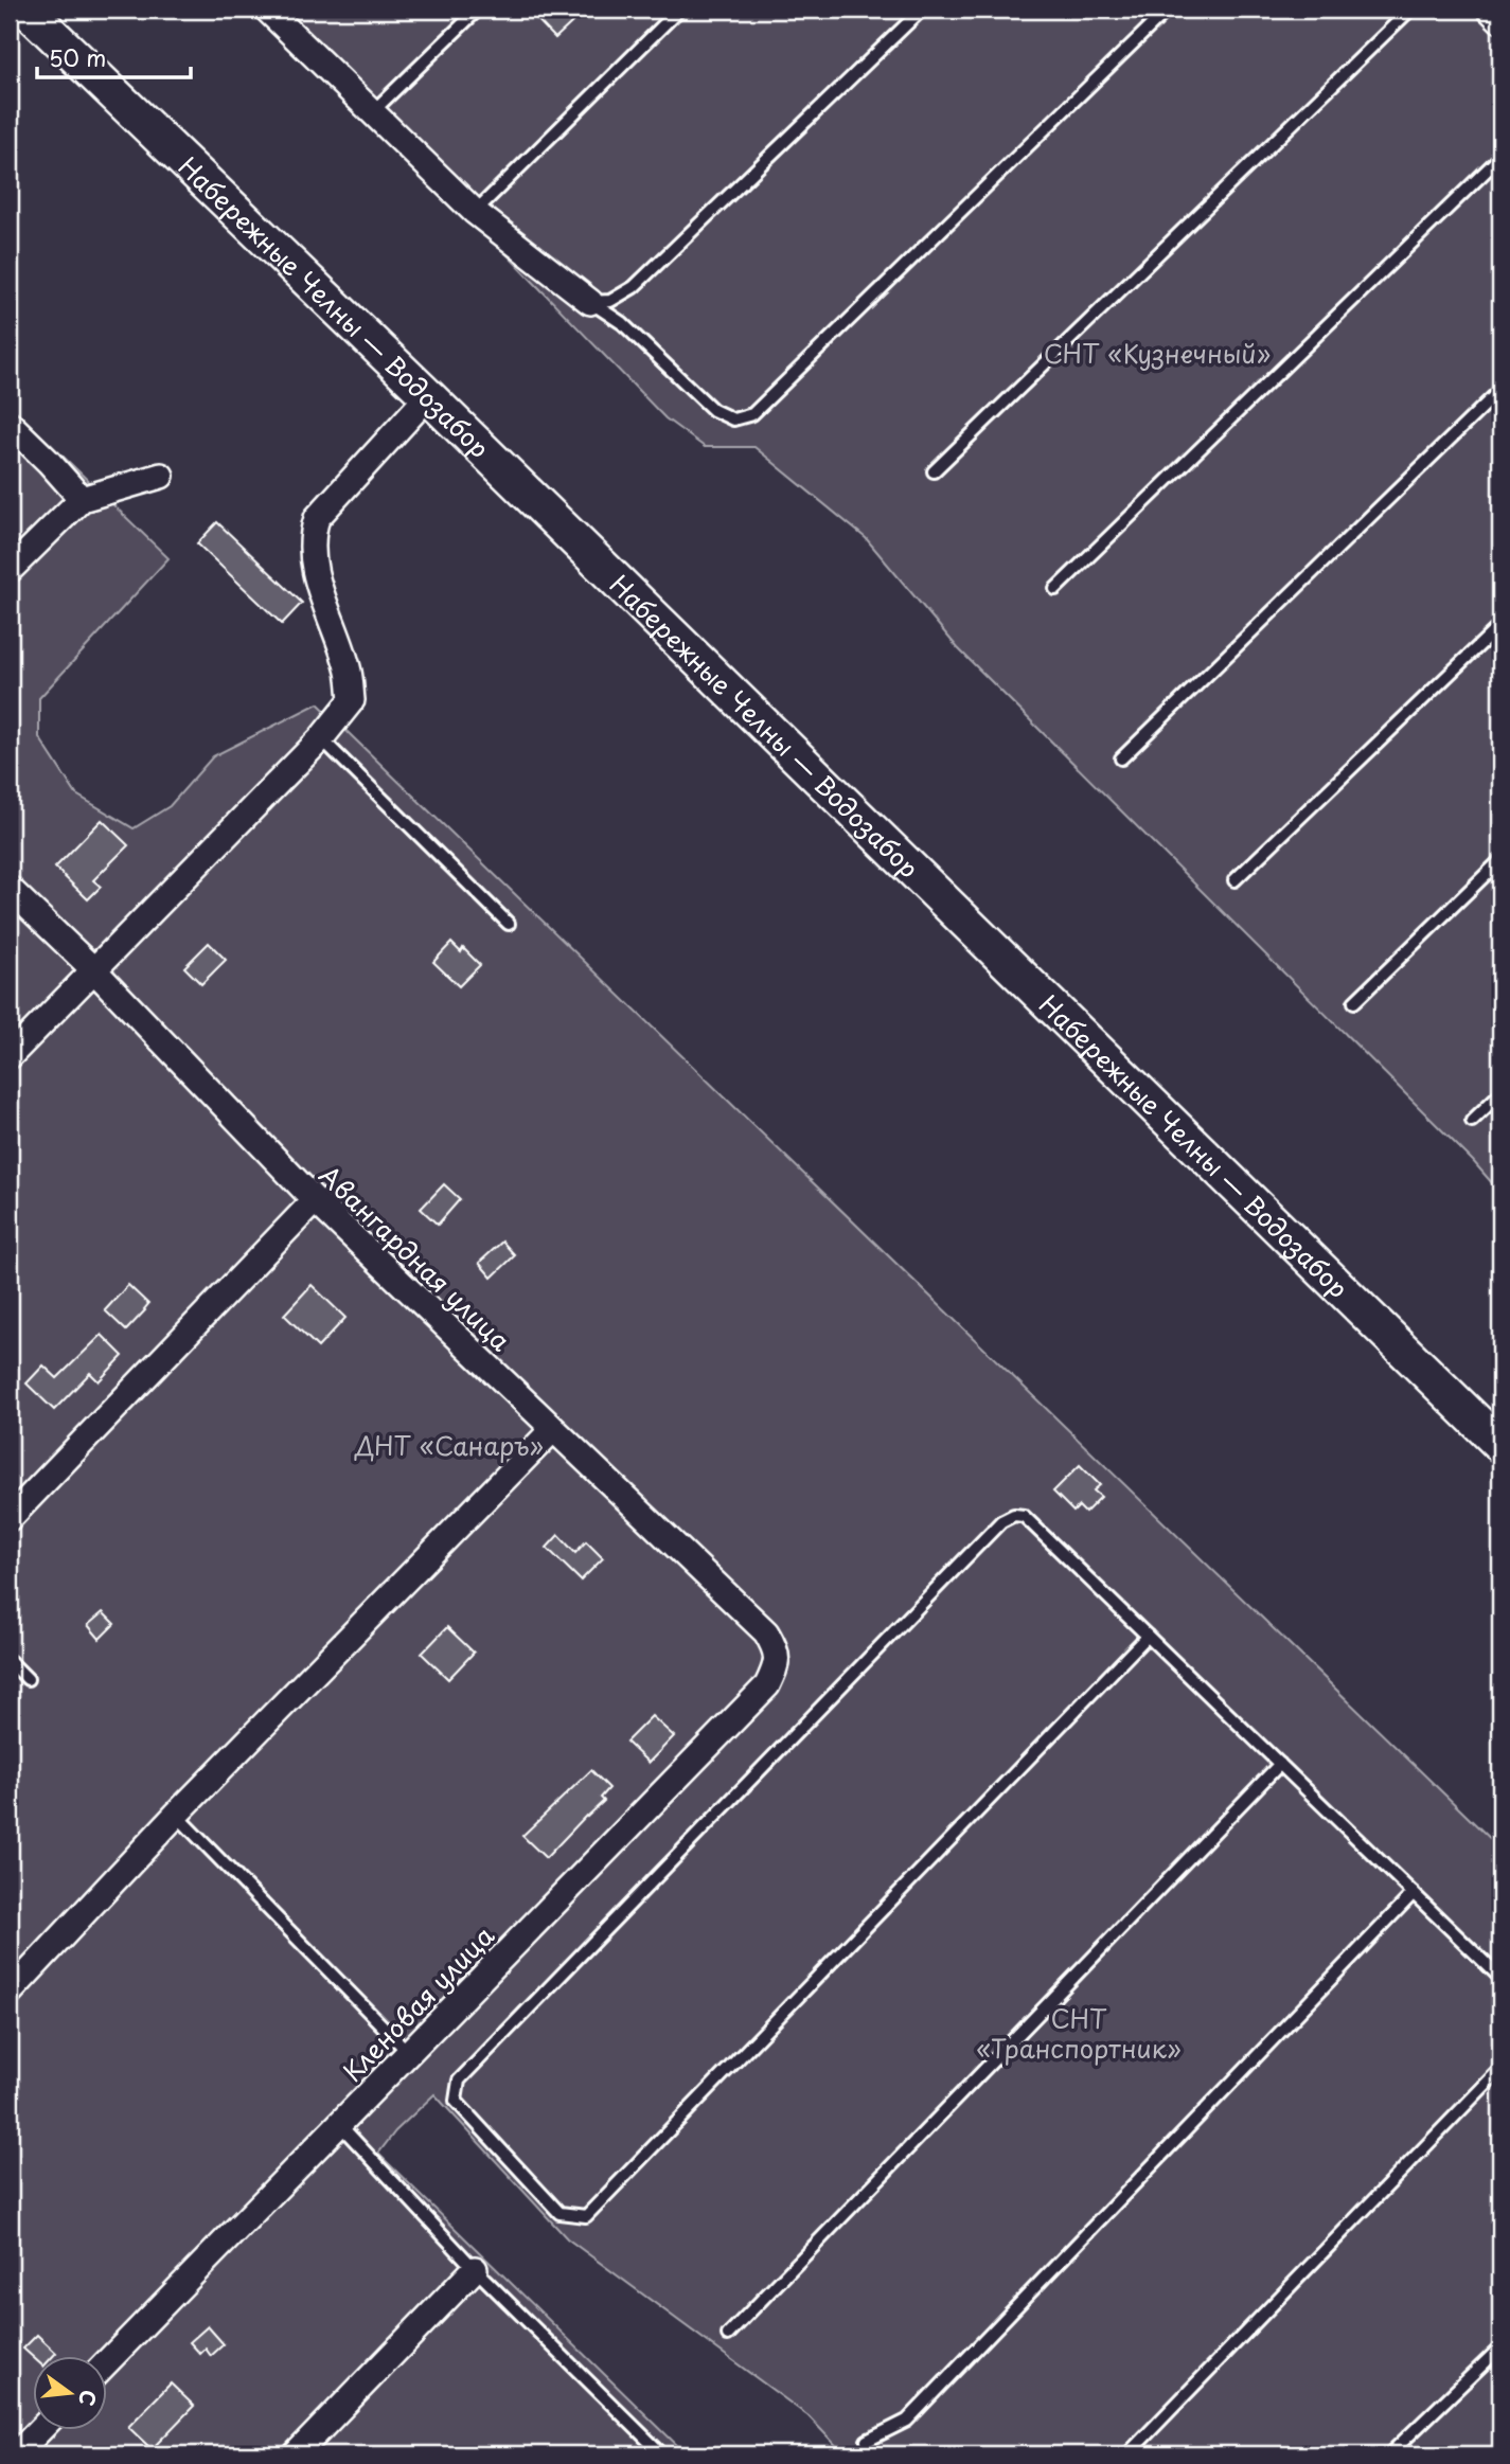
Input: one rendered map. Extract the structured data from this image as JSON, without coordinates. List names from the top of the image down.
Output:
{
  "streets": {
    "main road": ["Набережные Челны — Водозабор"],
    "street": ["Авангардная улица", "Кленовая улица"]
  },
  "crossings": [
    ["Авангардная улица", "Кленовая улица"]
  ],
  "parks": ["СНТ «Кузнечный»", "ДНТ «Санаръ»", "СНТ «Транспортник»"],
  "scale_bar": "50 m",
  "north": "right"
}
